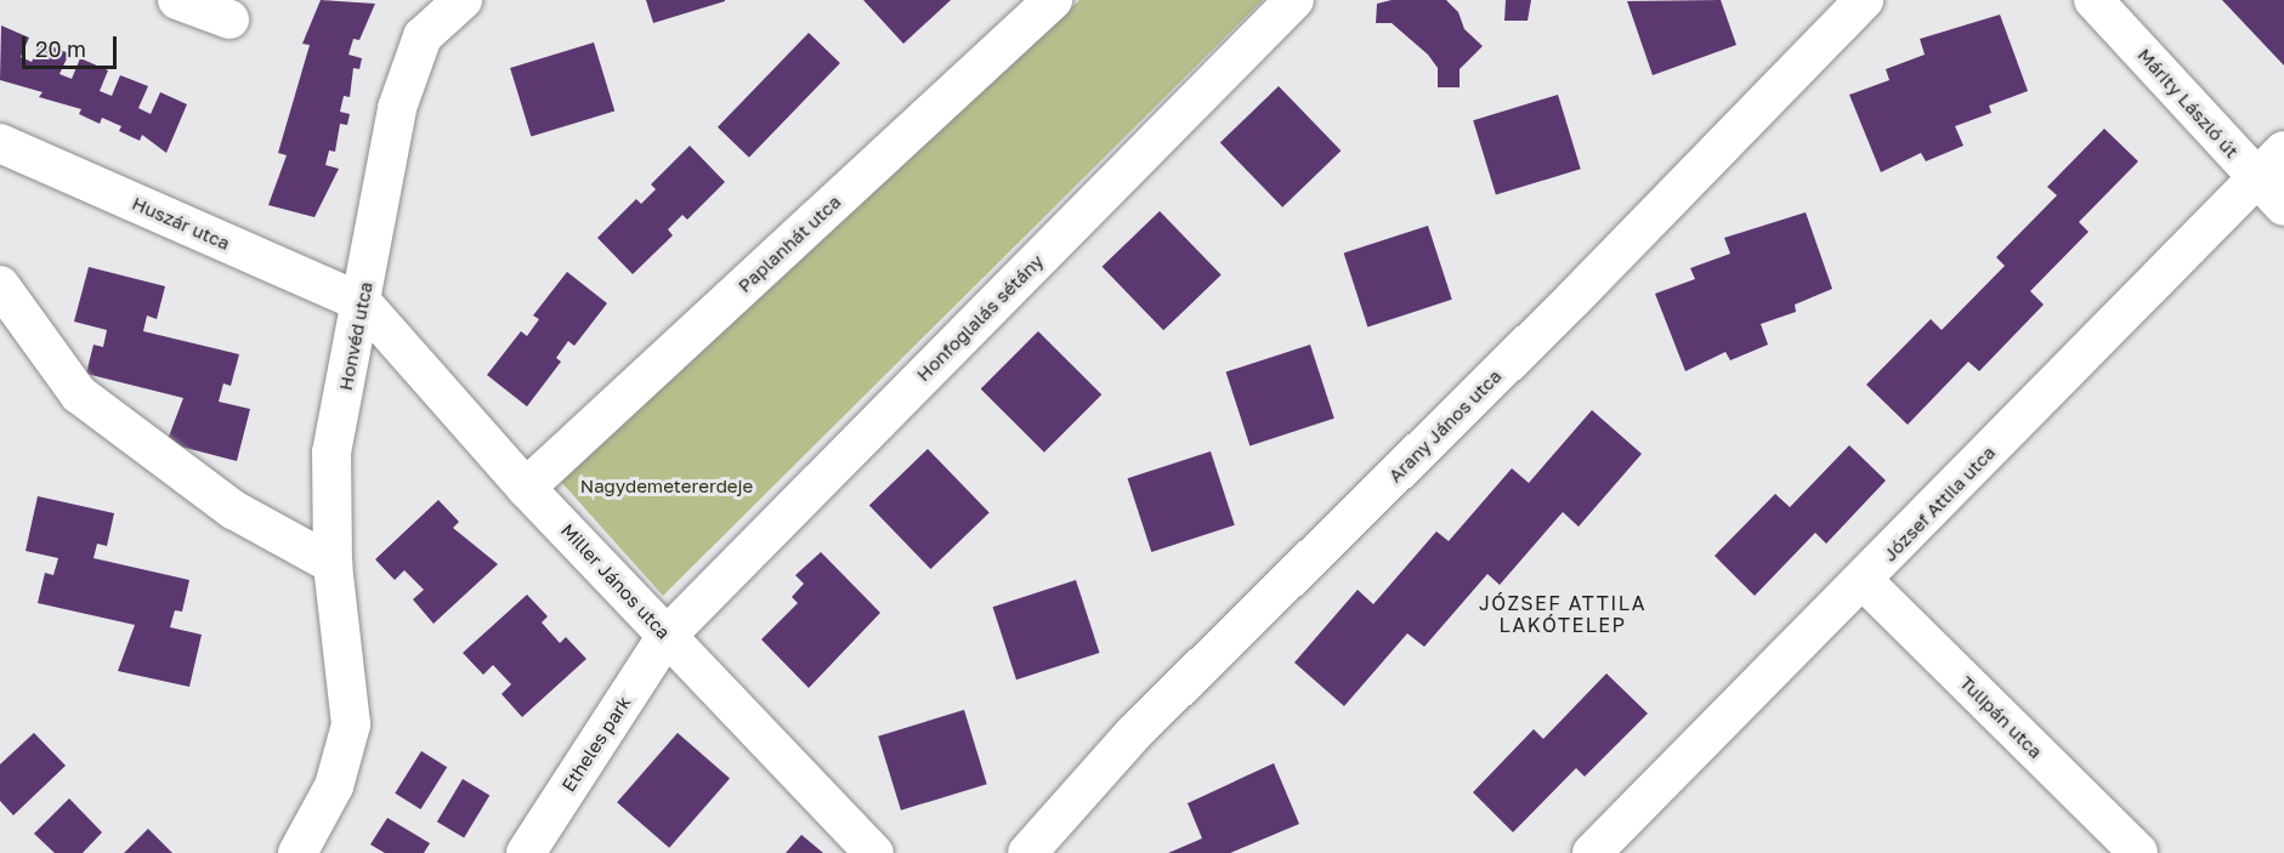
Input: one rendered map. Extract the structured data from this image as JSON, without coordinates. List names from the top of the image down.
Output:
{
  "streets": {
    "street": [
      "Márity László út",
      "Huszár utca",
      "Paplanhát utca",
      "Honfoglalás sétány",
      "Honvéd utca",
      "Arany János utca",
      "József Attila utca",
      "Miller János utca",
      "Tulipán utca",
      "Etheles park"
    ]
  },
  "crossings": [
    ["Márity László út", "József Attila utca"],
    ["Huszár utca", "Honvéd utca"],
    ["Huszár utca", "Miller János utca"],
    ["Paplanhát utca", "Miller János utca"],
    ["Honfoglalás sétány", "Miller János utca"],
    ["Honfoglalás sétány", "Etheles park"],
    ["Honvéd utca", "Miller János utca"],
    ["József Attila utca", "Tulipán utca"],
    ["Miller János utca", "Etheles park"]
  ],
  "districts": ["JÓZSEF ATTILA LAKÓTELEP"],
  "parks": ["Nagydemetererdeje"],
  "scale_bar": "20 m"
}
